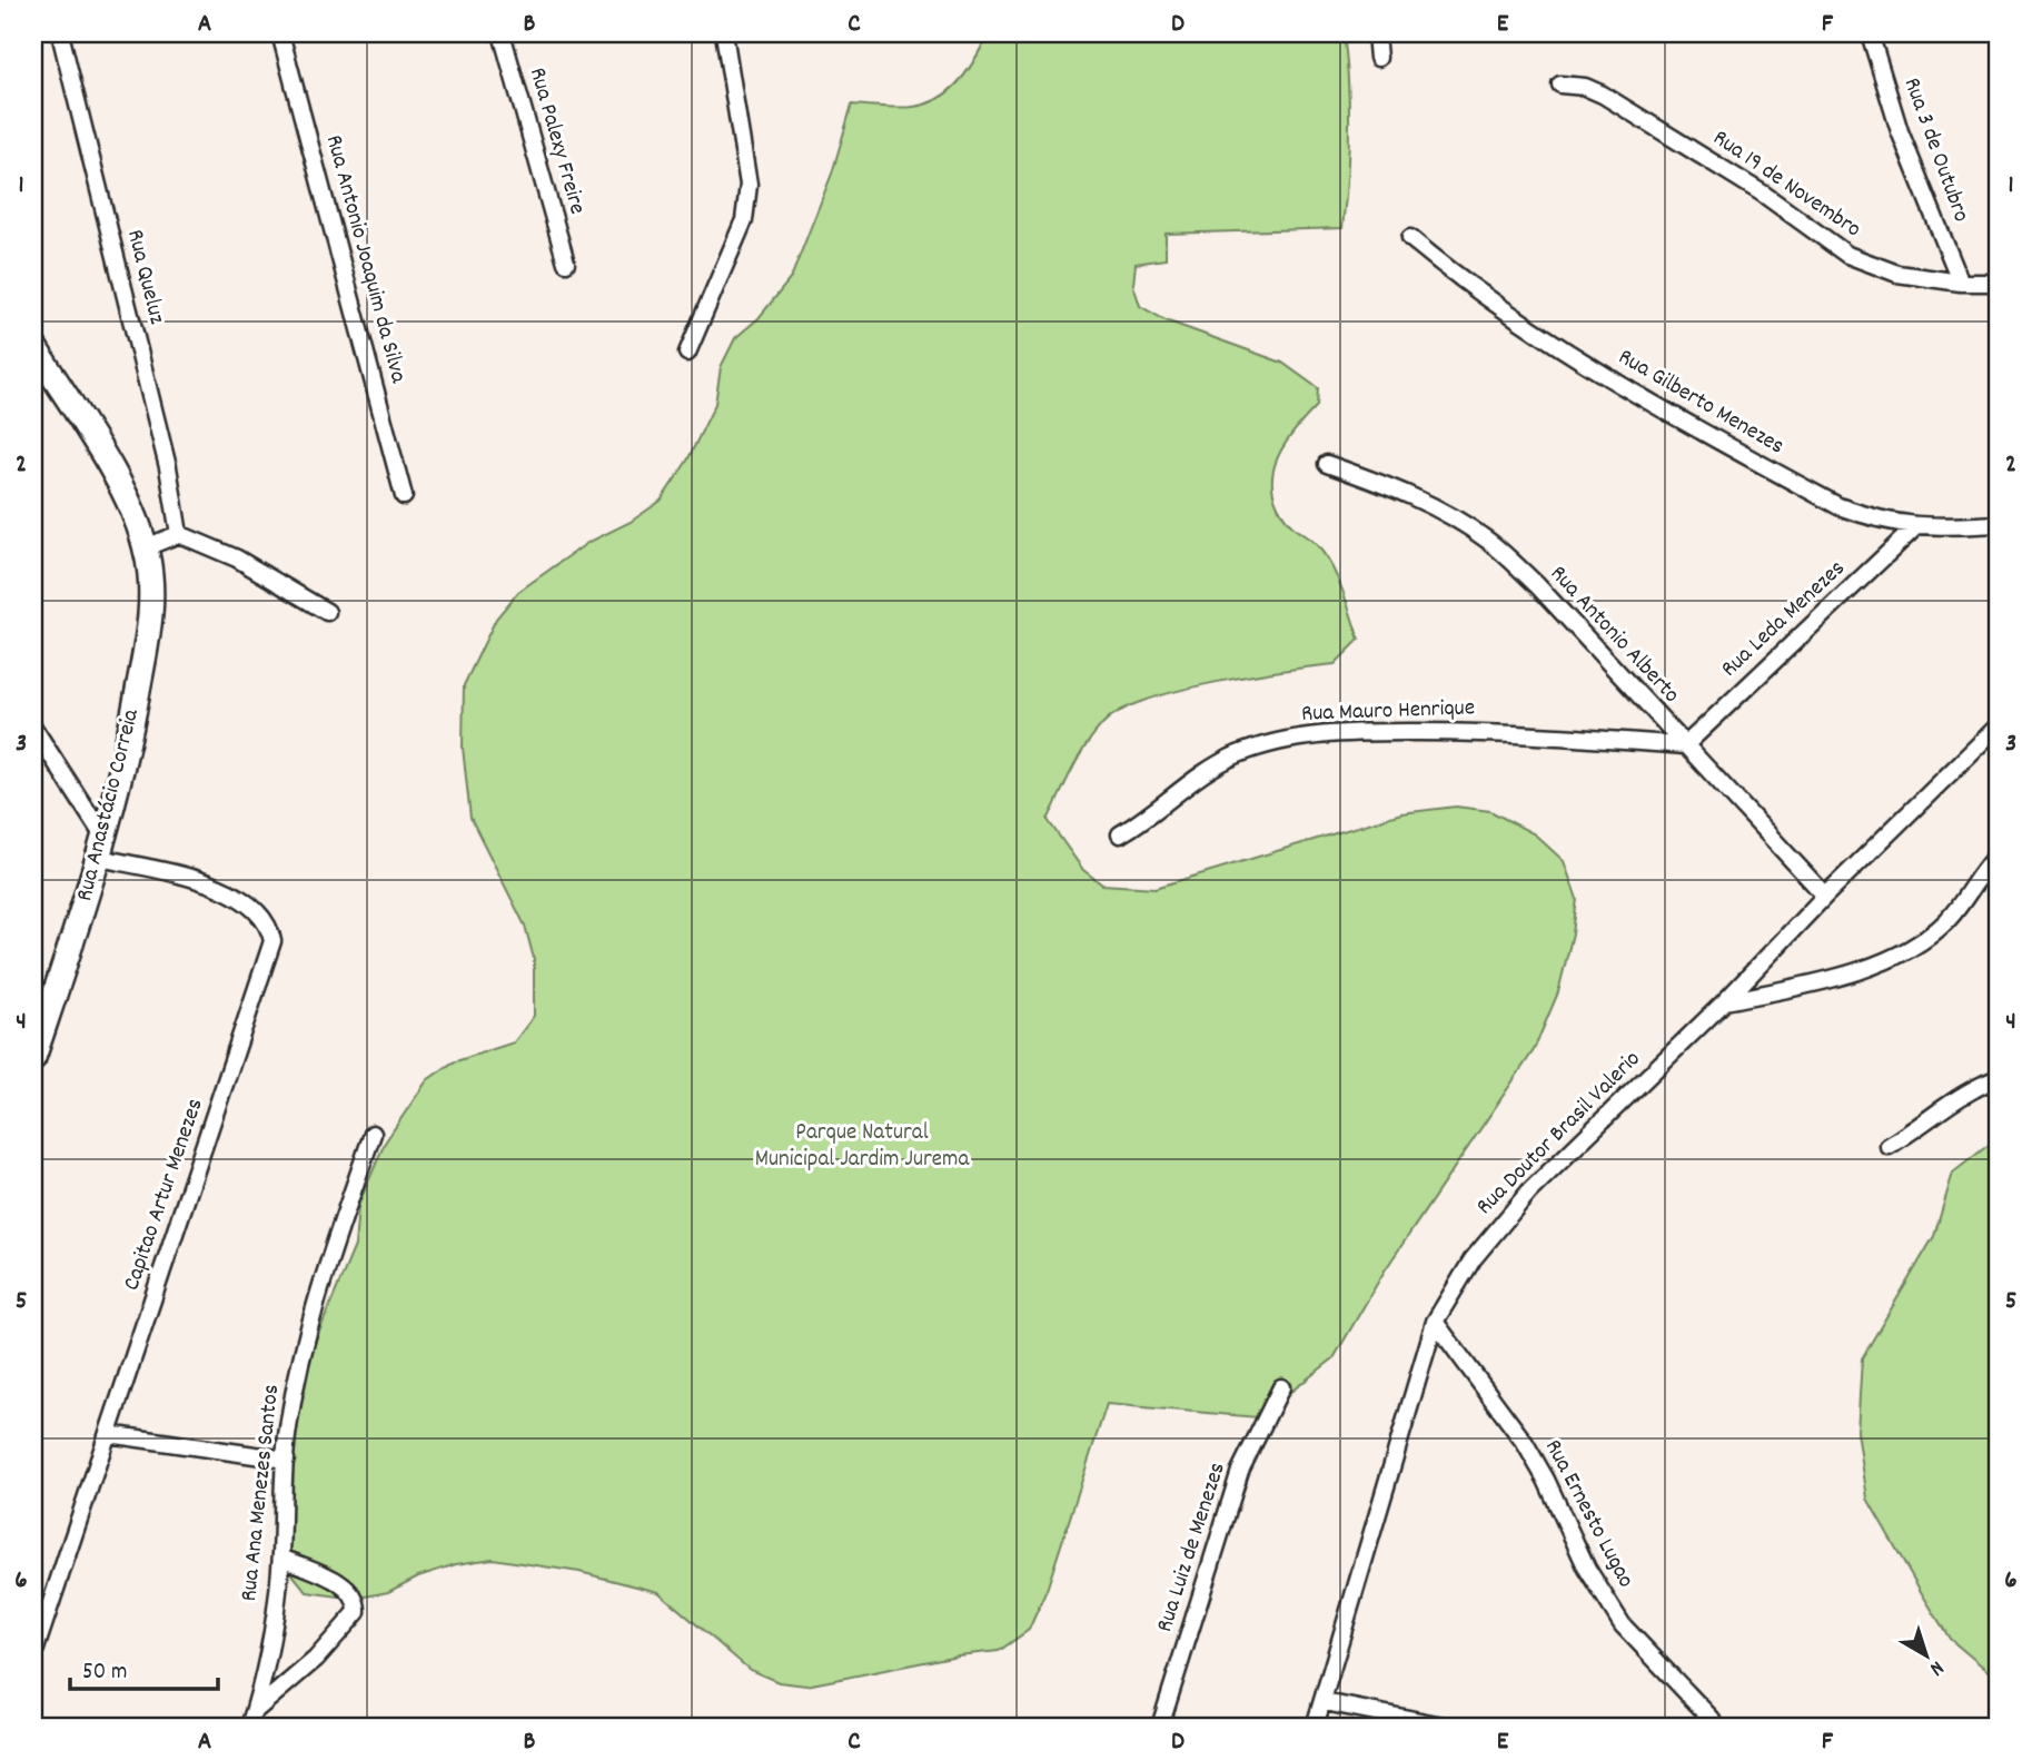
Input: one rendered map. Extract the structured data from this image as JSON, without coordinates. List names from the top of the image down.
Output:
{
  "streets": {
    "main road": ["Rua Anastácio Correia"],
    "street": [
      "Rua Palexy Freire",
      "Rua 3 de Outubro",
      "Rua 19 de Novembro",
      "Rua Antonio Joaquim da Silva",
      "Rua Queluz",
      "Rua Gilberto Menezes",
      "Rua Leda Menezes",
      "Rua Antonio Alberto",
      "Rua Mauro Henrique",
      "Rua Doutor Brasil Valerio",
      "Capitao Artur Menezes",
      "Rua Ana Menezes Santos",
      "Rua Ernesto Lugao",
      "Rua Luiz de Menezes"
    ]
  },
  "crossings": [
    ["Rua 3 de Outubro", "Rua 19 de Novembro"],
    ["Rua Gilberto Menezes", "Rua Leda Menezes"],
    ["Rua Leda Menezes", "Rua Antonio Alberto"],
    ["Rua Leda Menezes", "Rua Mauro Henrique"],
    ["Rua Antonio Alberto", "Rua Mauro Henrique"],
    ["Rua Antonio Alberto", "Rua Doutor Brasil Valerio"],
    ["Rua Anastácio Correia", "Capitao Artur Menezes"],
    ["Rua Doutor Brasil Valerio", "Rua Ernesto Lugao"]
  ],
  "parks": ["Parque Natural Municipal Jardim Jurema"],
  "scale_bar": "50 m",
  "north": "bottom right",
  "grid": {
    "columns": [
      "A",
      "B",
      "C",
      "D",
      "E",
      "F"
    ],
    "rows": [
      "1",
      "2",
      "3",
      "4",
      "5",
      "6"
    ]
  }
}
